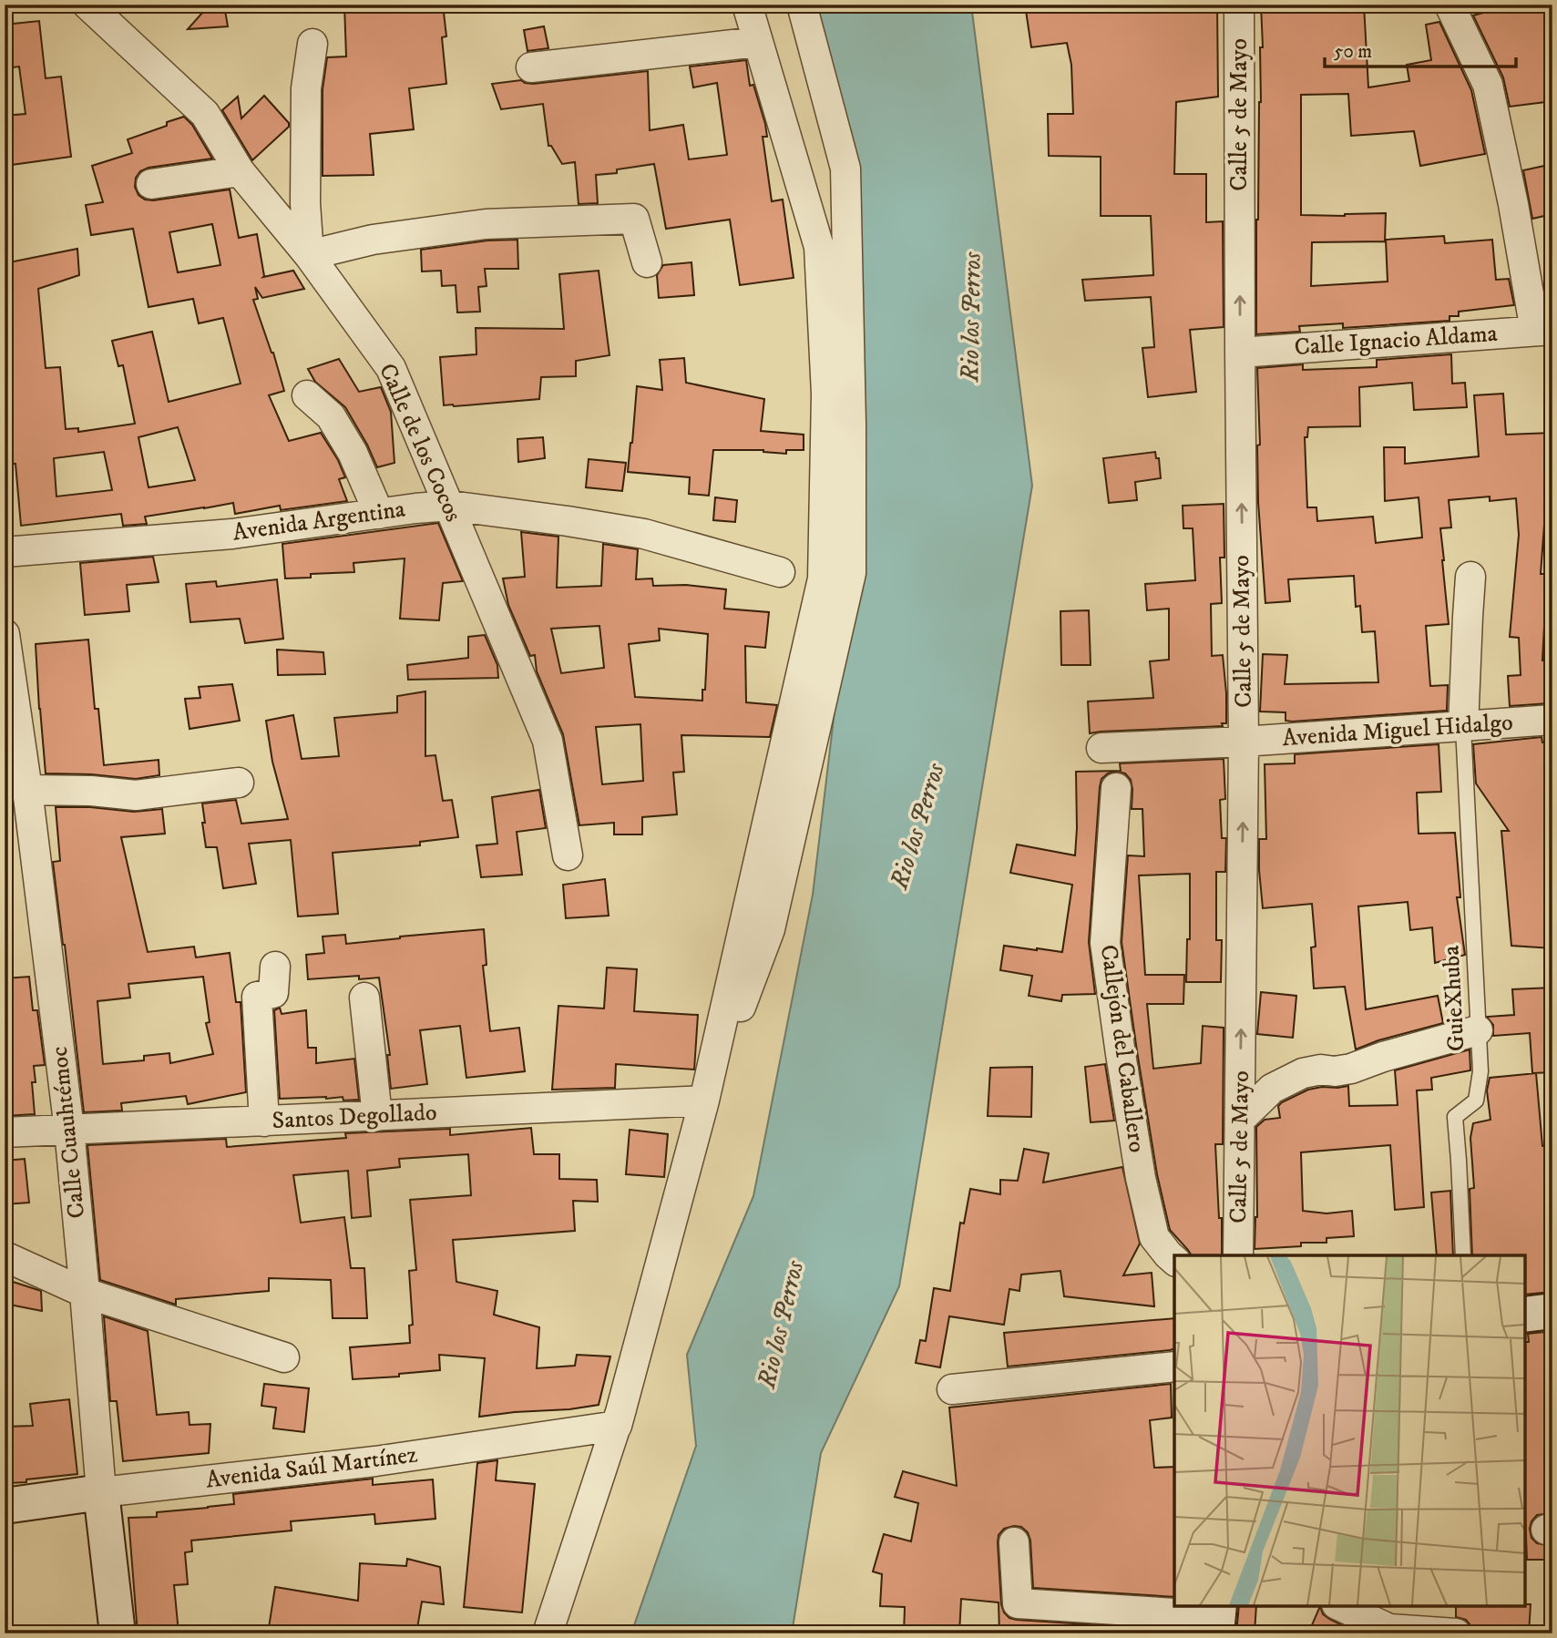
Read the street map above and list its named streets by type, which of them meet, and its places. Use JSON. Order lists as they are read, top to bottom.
{
  "streets": {
    "street": [
      "Calle 5 de Mayo",
      "Calle Ignacio Aldama",
      "Calle de los Cocos",
      "Avenida Argentina",
      "Avenida Miguel Hidalgo",
      "Callejón del Caballero",
      "Santos Degollado",
      "Calle Cuauhtémoc",
      "Avenida Saúl Martínez"
    ],
    "lane": ["GuieXhuba"]
  },
  "crossings": [
    ["Calle 5 de Mayo", "Calle Ignacio Aldama"],
    ["Calle 5 de Mayo", "Avenida Miguel Hidalgo"],
    ["Calle de los Cocos", "Avenida Argentina"],
    ["Avenida Miguel Hidalgo", "GuieXhuba"],
    ["Santos Degollado", "Calle Cuauhtémoc"],
    ["Calle Cuauhtémoc", "Avenida Saúl Martínez"]
  ],
  "one_way": ["Calle 5 de Mayo"],
  "water": ["Rio los Perros"],
  "scale_bar": "50 m"
}
